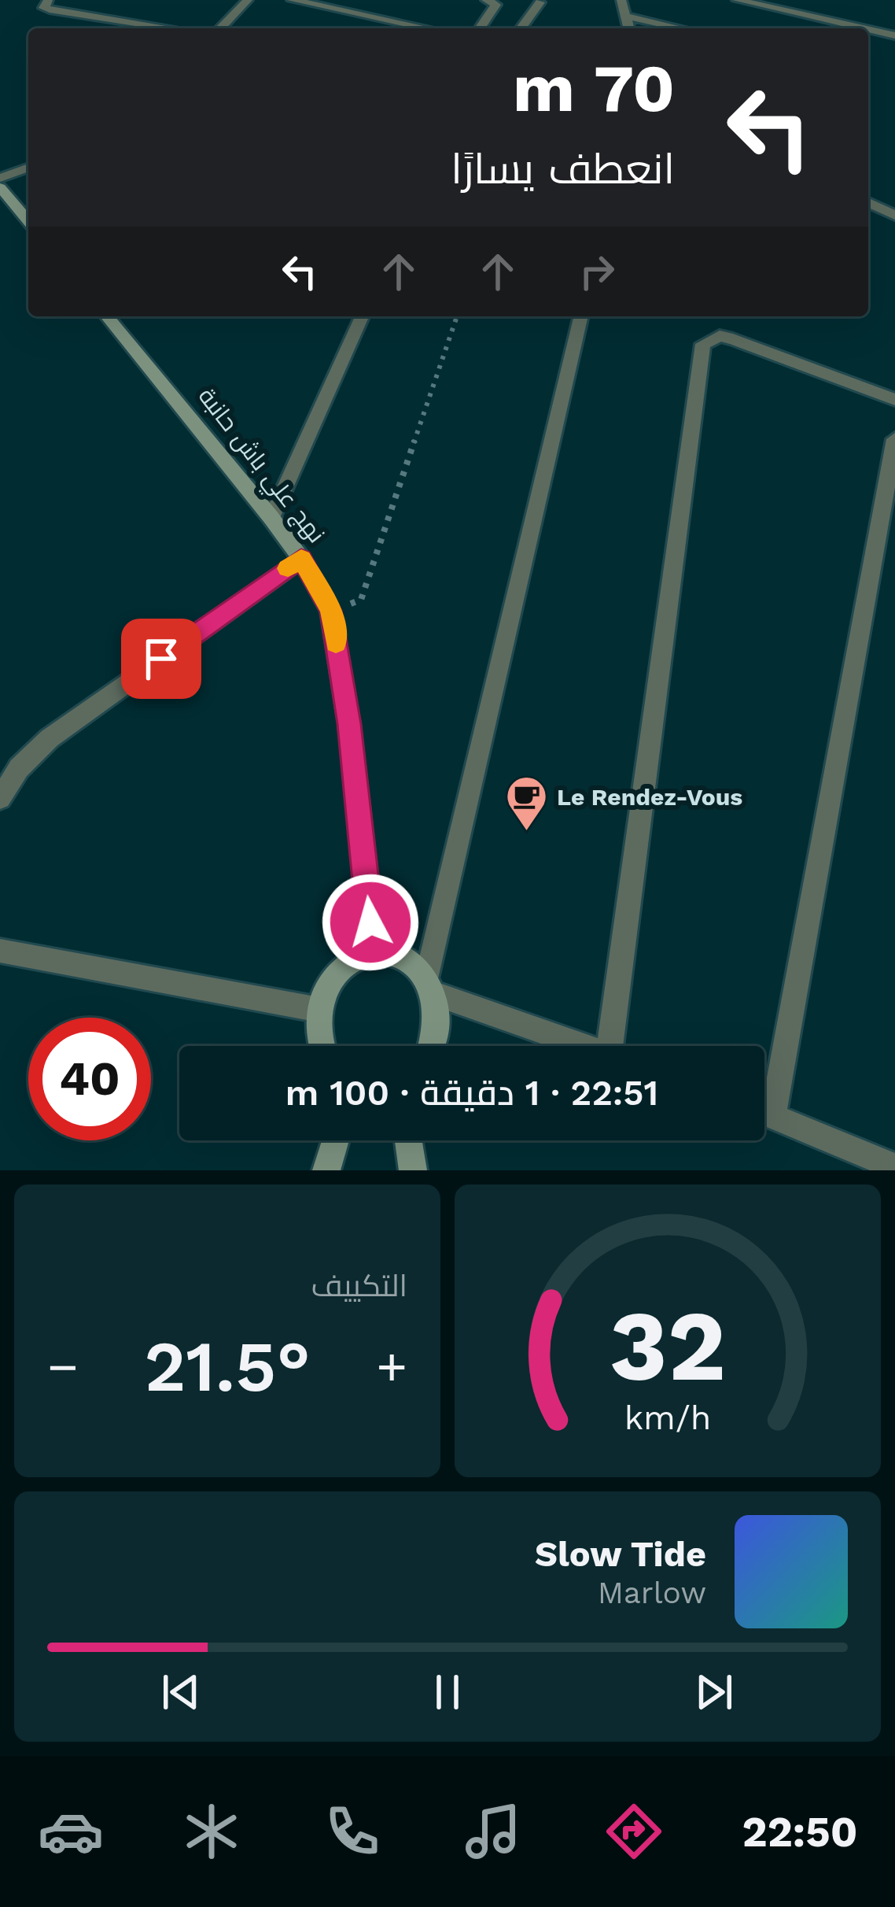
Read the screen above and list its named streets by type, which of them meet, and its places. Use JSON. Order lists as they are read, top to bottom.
{
  "streets": {
    "street": ["نهج علي باش حانبة"]
  },
  "places": {
    "cafe": ["Le Rendez-Vous"]
  },
  "page": {
    "turn": ["70 m", "انعطف يسارًا"],
    "limit": "40",
    "trip": "22:51 · 1 دقيقة · 100 m",
    "tile": "التكييف",
    "heat": ["−", "21.5°", "+"],
    "song": ["Slow Tide", "Marlow"],
    "tabs": "22:50",
    "gauge": ["32", "km/h"]
  }
}
